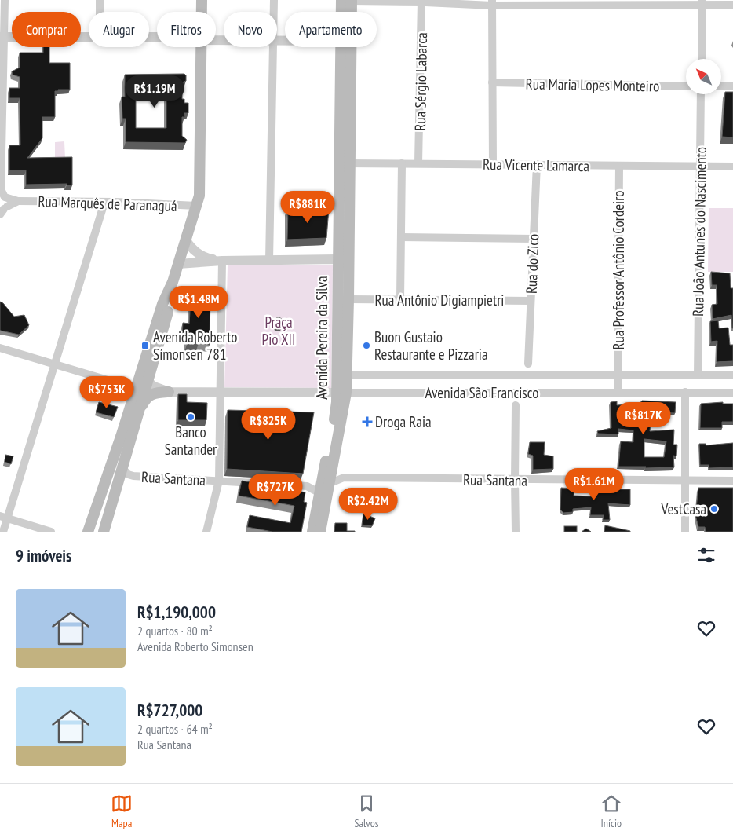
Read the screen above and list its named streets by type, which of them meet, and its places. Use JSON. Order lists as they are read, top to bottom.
{
  "streets": {
    "main road": ["Avenida Pereira da Silva"],
    "street": [
      "Rua Sérgio Labarca",
      "Rua Maria Lopes Monteiro",
      "Rua Vicente Lamarca",
      "Rua Marquês de Paranaguá",
      "Rua João Antunes do Nascimento",
      "Rua do Zico",
      "Rua Professor Antônio Cordeiro",
      "Rua Antônio Digiampietri",
      "Avenida São Francisco",
      "Rua Santana"
    ]
  },
  "crossings": [
    ["Rua Sérgio Labarca", "Rua Vicente Lamarca"],
    ["Rua Vicente Lamarca", "Rua João Antunes do Nascimento"],
    ["Rua Vicente Lamarca", "Rua do Zico"],
    ["Rua Vicente Lamarca", "Rua Professor Antônio Cordeiro"],
    ["Rua Vicente Lamarca", "Avenida Pereira da Silva"],
    ["Rua João Antunes do Nascimento", "Avenida São Francisco"],
    ["Rua do Zico", "Rua Antônio Digiampietri"],
    ["Rua do Zico", "Avenida São Francisco"],
    ["Rua Professor Antônio Cordeiro", "Avenida São Francisco"],
    ["Rua Antônio Digiampietri", "Avenida Pereira da Silva"],
    ["Avenida Pereira da Silva", "Avenida São Francisco"],
    ["Avenida Pereira da Silva", "Rua Santana"]
  ],
  "parks": ["Praça Pio XII"],
  "places": {
    "transit": ["Avenida Roberto Símonsen 781"],
    "other": ["Buon Gustaio Restaurante e Pizzaria", "Banco Santander", "VestCasa"],
    "health": ["Droga Raia"]
  },
  "north": "top left",
  "page": {
    "chip": [
      "Comprar",
      "Alugar",
      "Filtros",
      "Novo",
      "Apartamento"
    ],
    "price": [
      "R$1.19M",
      "R$881K",
      "R$1.48M",
      "R$753K",
      "R$817K",
      "R$825K",
      "R$1.61M",
      "R$727K",
      "R$2.42M"
    ],
    "heading": "9 imóveis",
    "list": [
      {
        "name": "R$1,190,000",
        "note": "2 quartos · 80 m² · Avenida Roberto Simonsen"
      },
      {
        "name": "R$727,000",
        "note": "2 quartos · 64 m² · Rua Santana"
      }
    ],
    "tabs": ["Mapa", "Salvos", "Início"]
  }
}
